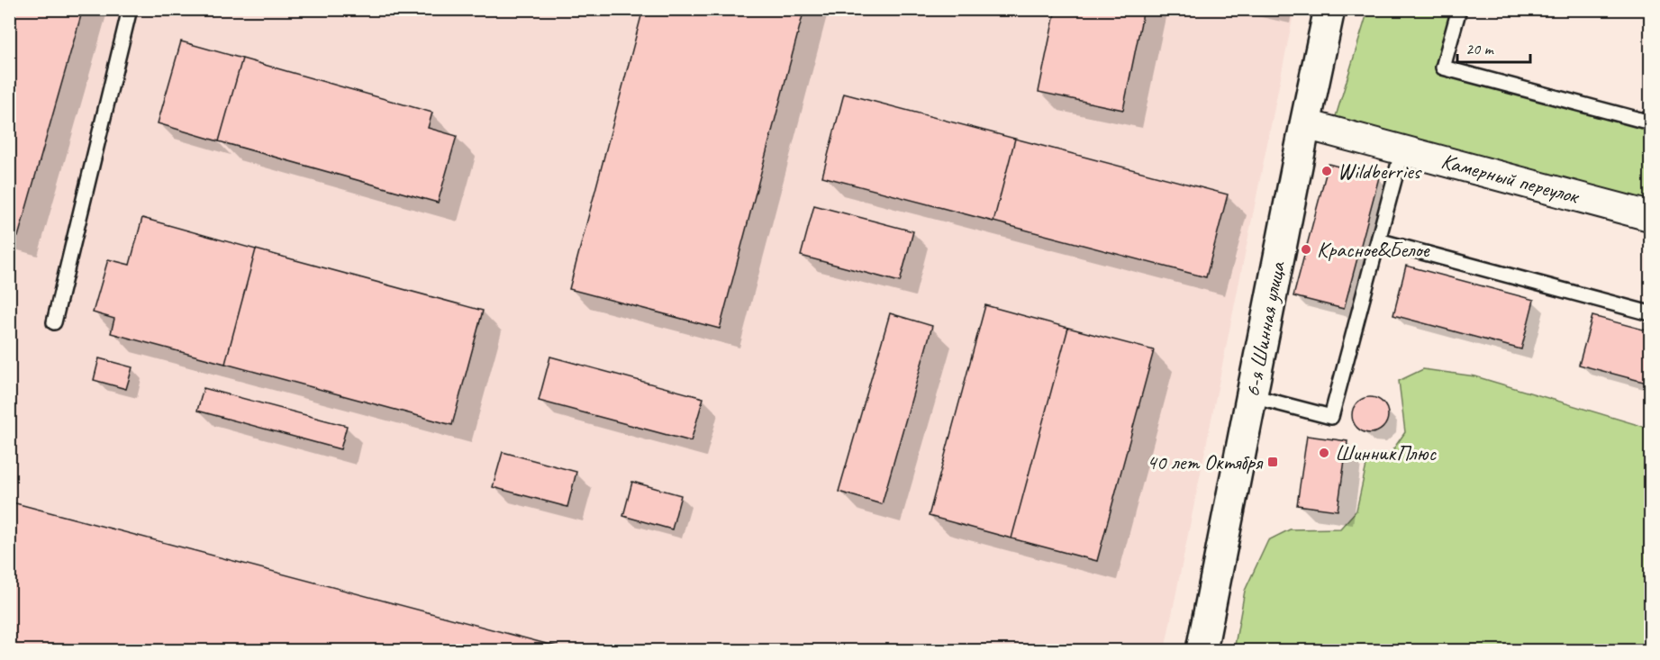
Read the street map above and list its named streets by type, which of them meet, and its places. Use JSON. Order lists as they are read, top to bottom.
{
  "streets": {
    "main road": ["6-я Шинная улица"],
    "street": ["Камерный переулок"]
  },
  "crossings": [
    ["Камерный переулок", "6-я Шинная улица"]
  ],
  "places": {
    "other": ["Wildberries", "Красное&Белое", "ШинникПлюс"],
    "transit": ["40 лет Октября"]
  },
  "scale_bar": "20 m"
}
